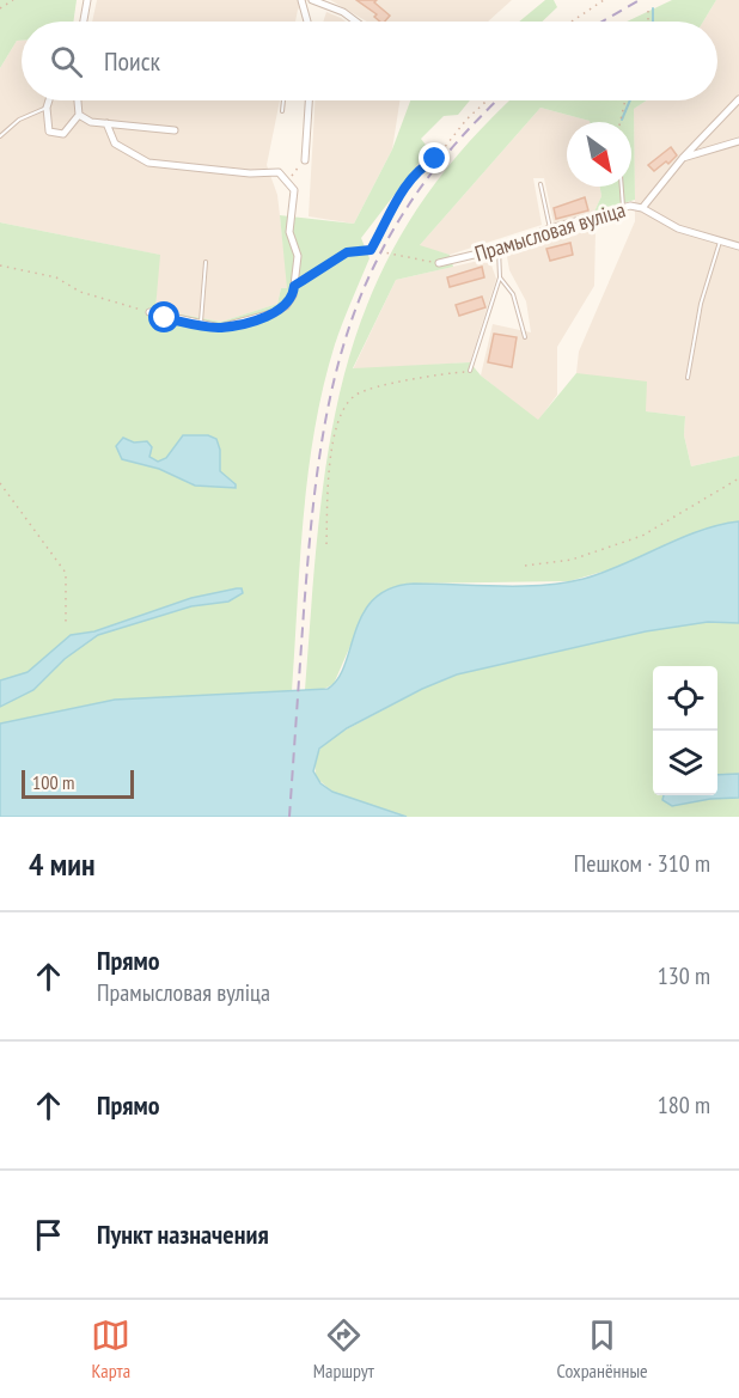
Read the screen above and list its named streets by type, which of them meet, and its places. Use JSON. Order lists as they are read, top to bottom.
{
  "streets": {
    "street": ["Прамысловая вуліца"]
  },
  "scale_bar": "100 m",
  "north": "bottom right",
  "page": {
    "search": "Поиск",
    "scale": "100 m",
    "heading": ["4 мин", "Пешком · 310 m"],
    "list": [
      ["Прямо", "Прамысловая вуліца", "130 m"],
      ["Прямо", "180 m"],
      "Пункт назначения"
    ],
    "nav": ["Карта", "Маршрут", "Сохранённые"]
  }
}
